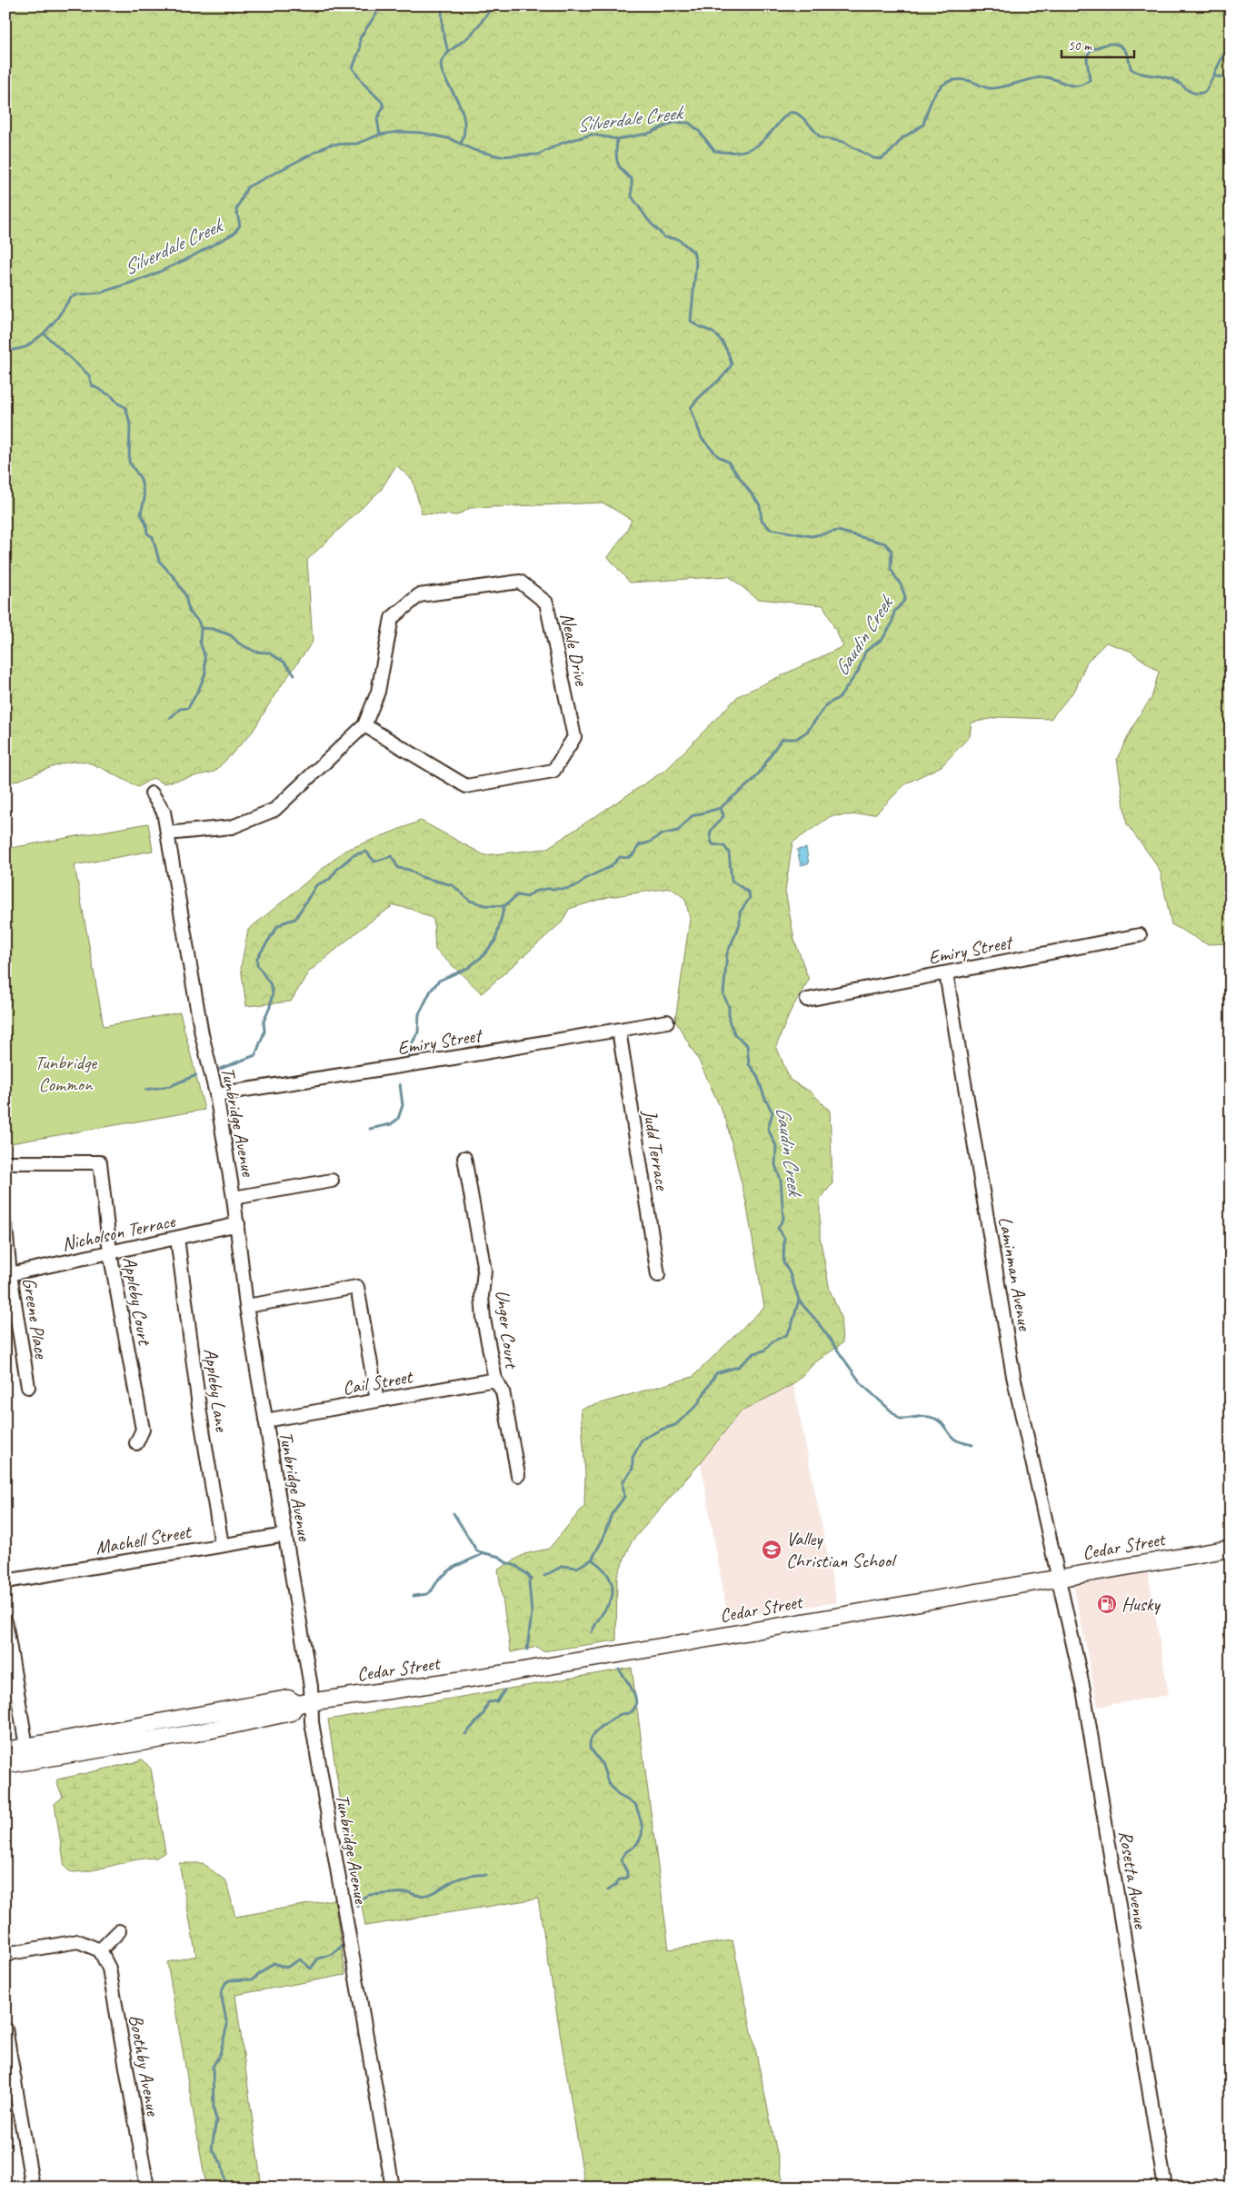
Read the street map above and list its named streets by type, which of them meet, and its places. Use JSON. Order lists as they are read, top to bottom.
{
  "streets": {
    "main road": ["Cedar Street"],
    "street": [
      "Neale Drive",
      "Emiry Street",
      "Tunbridge Avenue",
      "Judd Terrace",
      "Nicholson Terrace",
      "Laminman Avenue",
      "Appleby Court",
      "Greene Place",
      "Unger Court",
      "Cail Street",
      "Appleby Lane",
      "Machell Street",
      "Rosetta Avenue",
      "Boothby Avenue"
    ]
  },
  "crossings": [
    ["Neale Drive", "Tunbridge Avenue"],
    ["Emiry Street", "Tunbridge Avenue"],
    ["Emiry Street", "Judd Terrace"],
    ["Emiry Street", "Laminman Avenue"],
    ["Tunbridge Avenue", "Nicholson Terrace"],
    ["Tunbridge Avenue", "Cail Street"],
    ["Tunbridge Avenue", "Machell Street"],
    ["Tunbridge Avenue", "Cedar Street"],
    ["Nicholson Terrace", "Appleby Court"],
    ["Nicholson Terrace", "Greene Place"],
    ["Nicholson Terrace", "Appleby Lane"],
    ["Laminman Avenue", "Cedar Street"],
    ["Laminman Avenue", "Rosetta Avenue"],
    ["Unger Court", "Cail Street"],
    ["Appleby Lane", "Machell Street"],
    ["Cedar Street", "Rosetta Avenue"]
  ],
  "water": ["Silverdale Creek", "Gaudin Creek"],
  "parks": ["Tunbridge Common"],
  "places": {
    "school or university": ["Valley Christian School"],
    "fuel station": ["Husky"]
  },
  "scale_bar": "50 m"
}
